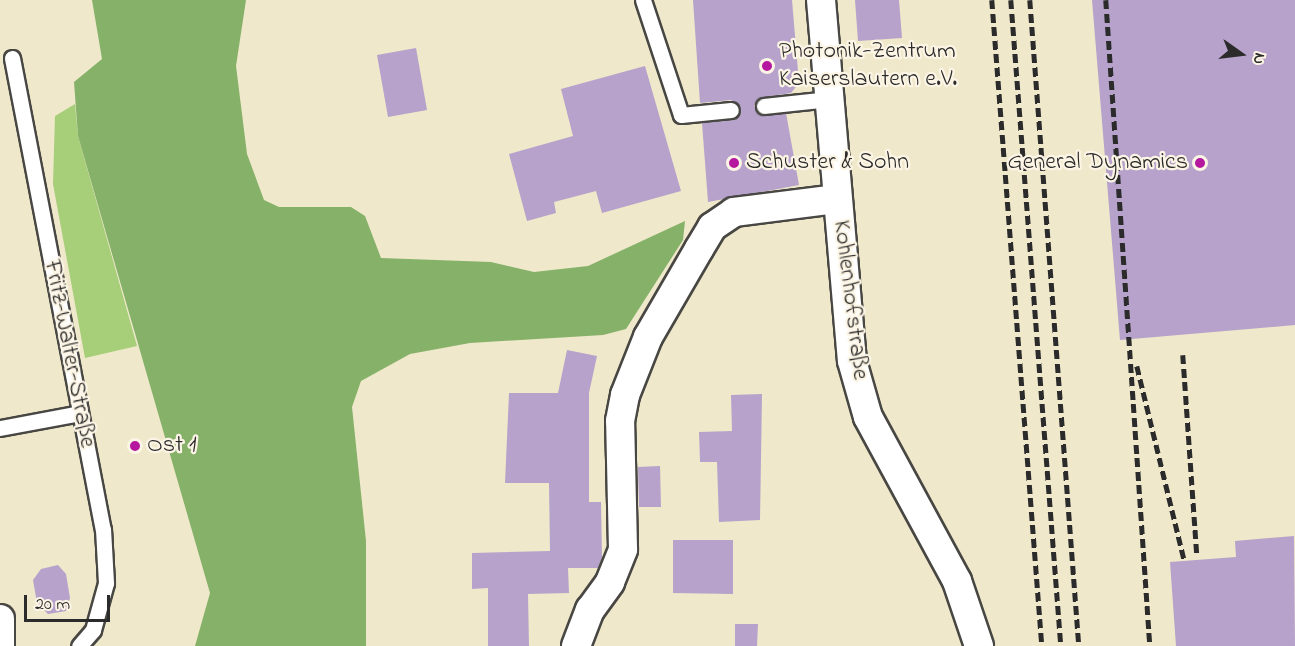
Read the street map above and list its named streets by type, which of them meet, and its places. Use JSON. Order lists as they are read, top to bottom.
{
  "streets": {
    "street": ["Kohlenhofstraße"],
    "lane": ["Fritz-Walter-Straße"]
  },
  "places": [
    "Photonik-Zentrum Kaiserslautern e.V.",
    "Schuster & Sohn",
    "General Dynamics",
    "Ost 1"
  ],
  "scale_bar": "20 m",
  "north": "right"
}
